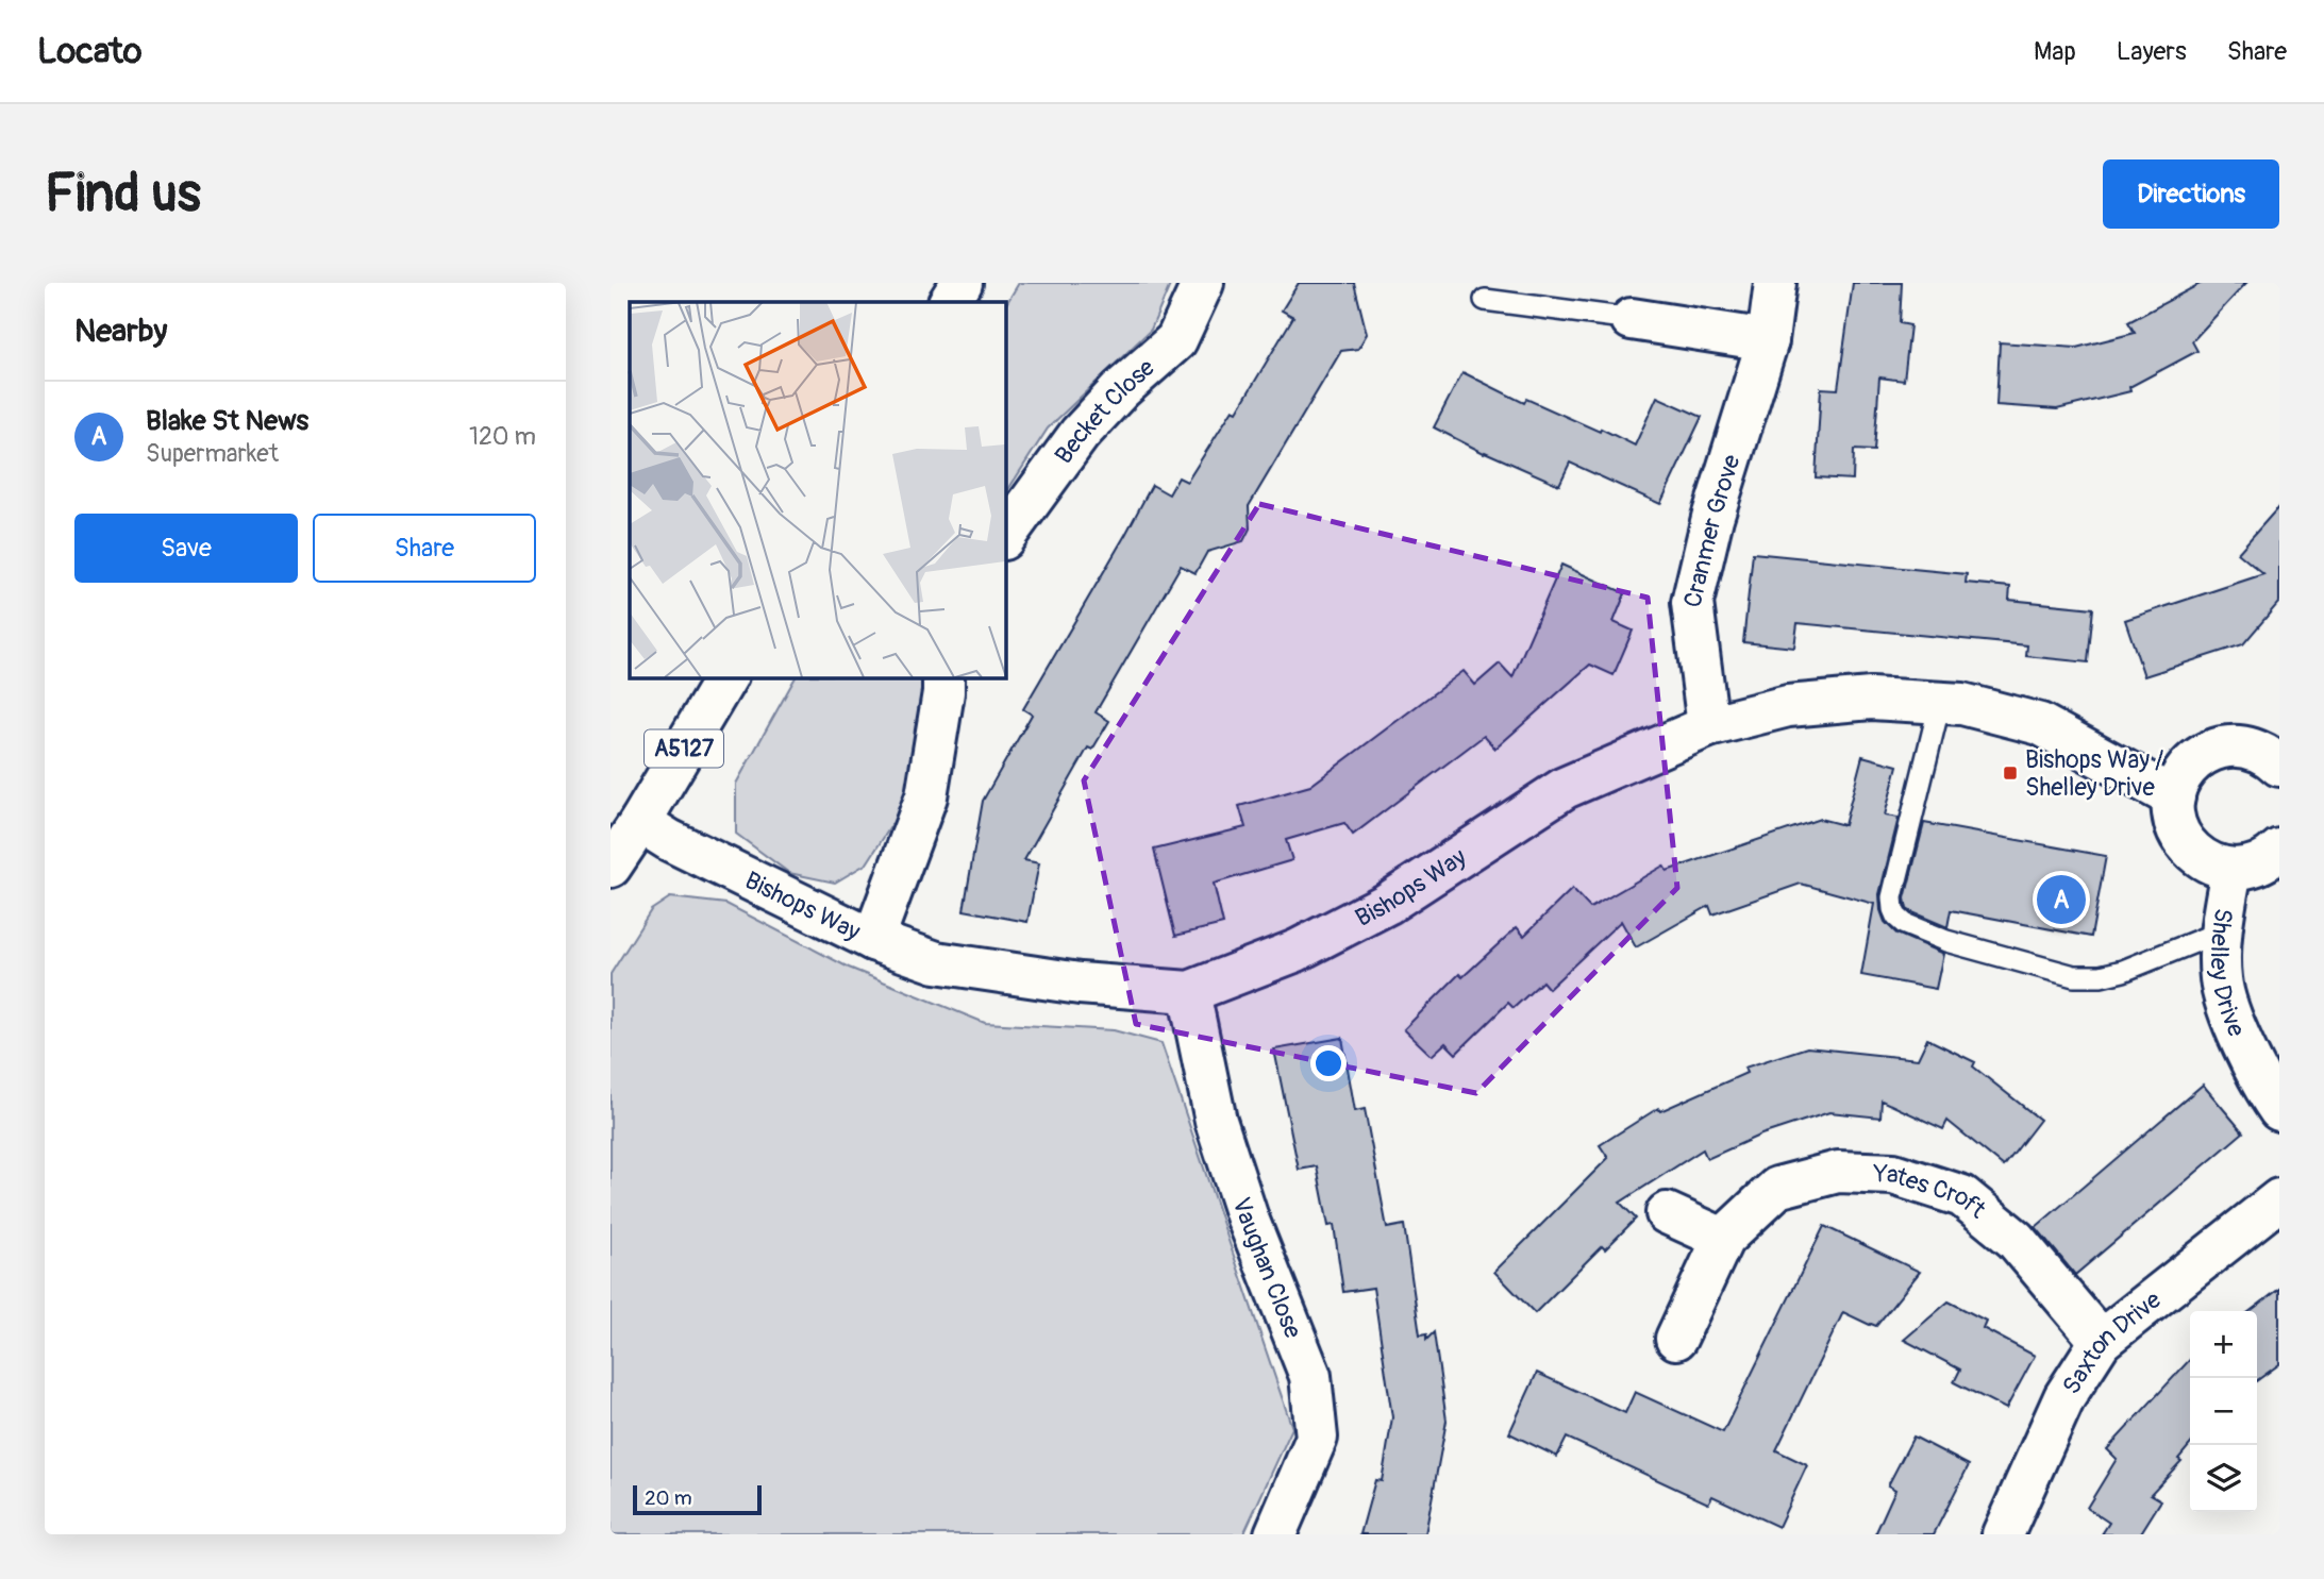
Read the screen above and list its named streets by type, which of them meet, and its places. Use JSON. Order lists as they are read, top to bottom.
{
  "streets": {
    "street": [
      "Becket Close",
      "Cranmer Grove",
      "A5127",
      "Bishops Way",
      "Shelley Drive",
      "Yates Croft",
      "Vaughan Close",
      "Saxton Drive"
    ]
  },
  "crossings": [
    ["Cranmer Grove", "Bishops Way"],
    ["A5127", "Bishops Way"],
    ["Bishops Way", "Vaughan Close"],
    ["Yates Croft", "Saxton Drive"]
  ],
  "places": {
    "transit": ["Bishops Way / Shelley Drive"]
  },
  "scale_bar": "20 m",
  "page": {
    "header": "Locato",
    "nav": ["Map", "Layers", "Share"],
    "buttons": [
      "Directions",
      ["Save", "Share"]
    ],
    "title": "Find us",
    "heading": "Nearby",
    "list": [
      {
        "mark": "A",
        "name": "Blake St News",
        "note": "Supermarket",
        "value": "120 m"
      }
    ],
    "pins": "A",
    "map_buttons": ["+", "−"],
    "scale": "20 m"
  }
}
